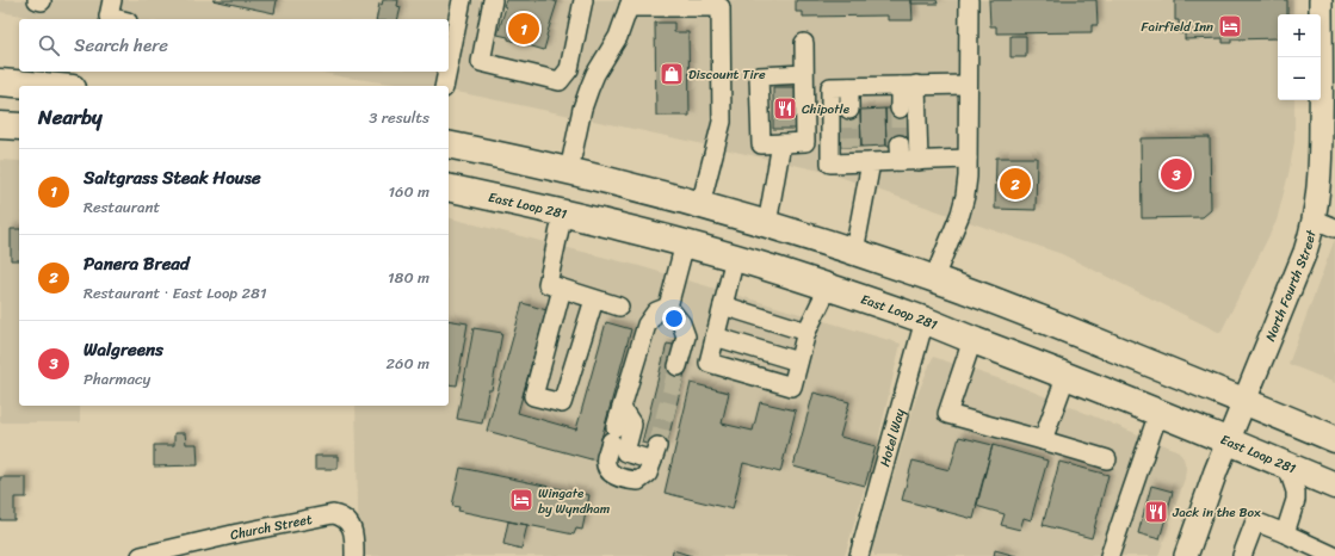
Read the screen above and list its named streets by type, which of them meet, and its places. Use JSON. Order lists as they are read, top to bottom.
{
  "streets": {
    "highway": ["East Loop 281"],
    "main road": ["North Fourth Street"],
    "street": ["Hotel Way", "Church Street"]
  },
  "crossings": [
    ["East Loop 281", "North Fourth Street"],
    ["East Loop 281", "Hotel Way"]
  ],
  "places": {
    "hotel": ["Fairfield Inn", "Wingate by Wyndham"],
    "shop": ["Discount Tire"],
    "restaurant": ["Chipotle", "Jack in the Box"]
  },
  "page": {
    "pins": ["1", "3", "2"],
    "map_buttons": ["+", "−"],
    "search": "Search here",
    "heading": ["Nearby", "3 results"],
    "list": [
      {
        "mark": "1",
        "name": "Saltgrass Steak House",
        "note": "Restaurant",
        "value": "160 m"
      },
      {
        "mark": "2",
        "name": "Panera Bread",
        "note": "Restaurant · East Loop 281",
        "value": "180 m"
      },
      {
        "mark": "3",
        "name": "Walgreens",
        "note": "Pharmacy",
        "value": "260 m"
      }
    ]
  }
}
